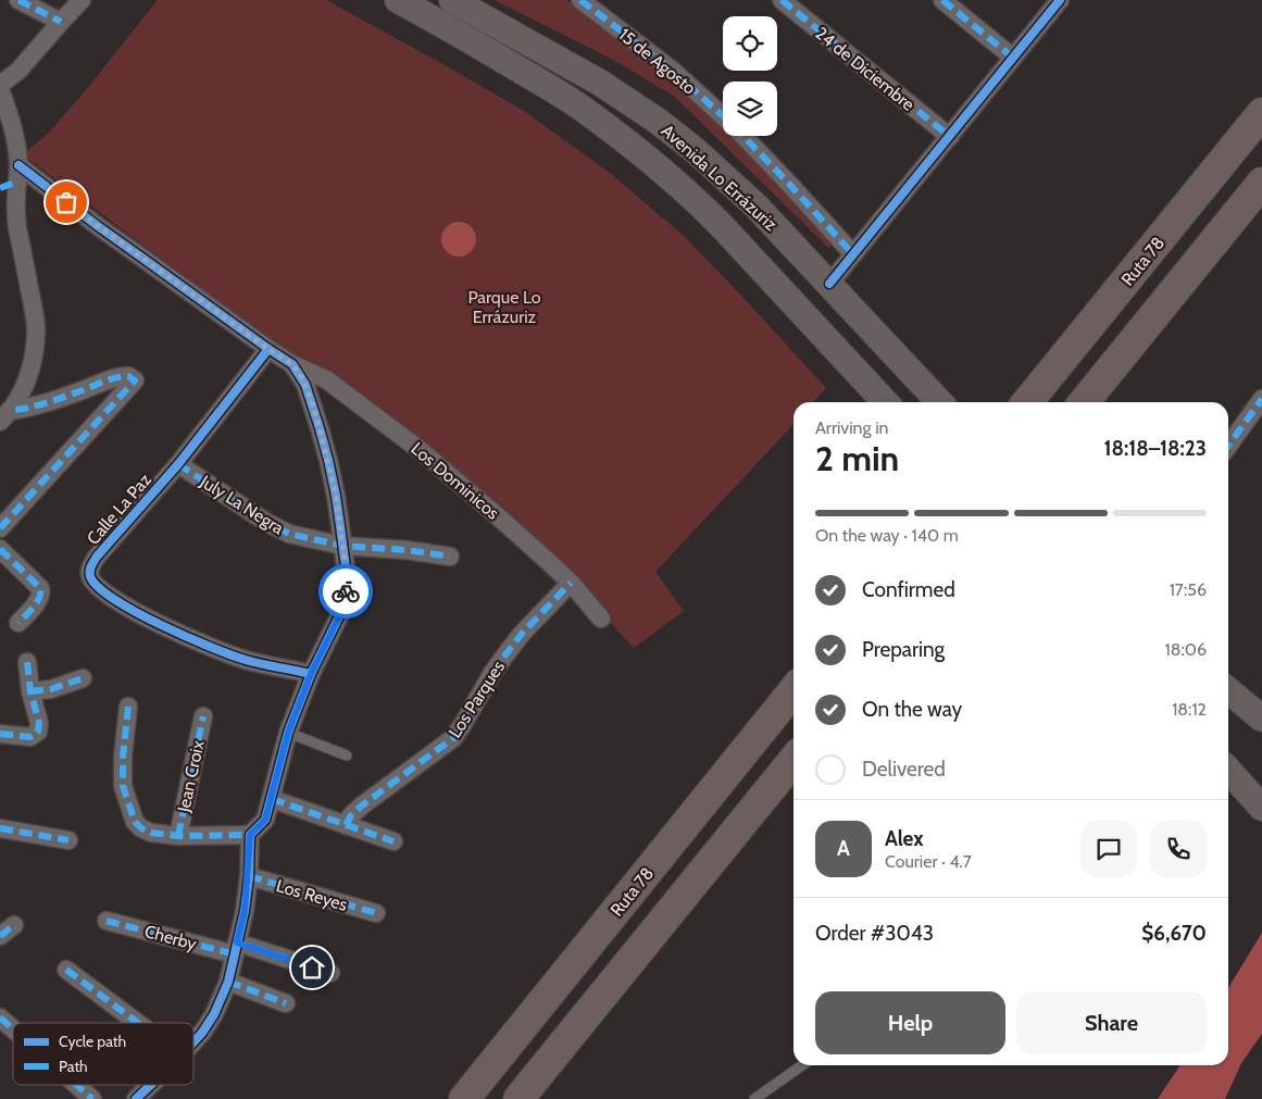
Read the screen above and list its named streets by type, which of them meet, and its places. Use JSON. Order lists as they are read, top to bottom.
{
  "streets": {
    "highway": ["Ruta 78"],
    "main road": ["Avenida Lo Errázuriz"],
    "street": [
      "15 de Agosto",
      "24 de Diciembre",
      "Los Dominicos",
      "July La Negra",
      "Calle La Paz",
      "Los Parques",
      "Jean Croix",
      "Los Reyes",
      "Cherby"
    ]
  },
  "crossings": [
    ["Los Dominicos", "July La Negra"],
    ["Los Dominicos", "Calle La Paz"],
    ["Los Dominicos", "Los Parques"],
    ["July La Negra", "Calle La Paz"]
  ],
  "parks": ["Parque Lo Errázuriz"],
  "legend": ["Cycle path", "Path"],
  "page": {
    "heading": ["2 min", "Arriving in", "18:18–18:23"],
    "panel": [
      "Alex",
      "Courier · 4.7",
      "Order #3043",
      "$6,670"
    ],
    "bar": "On the way · 140 m",
    "list": [
      ["Confirmed", "17:56"],
      ["Preparing", "18:06"],
      ["On the way", "18:12"],
      "Delivered"
    ],
    "round": "A",
    "buttons": ["Help", "Share"]
  }
}
